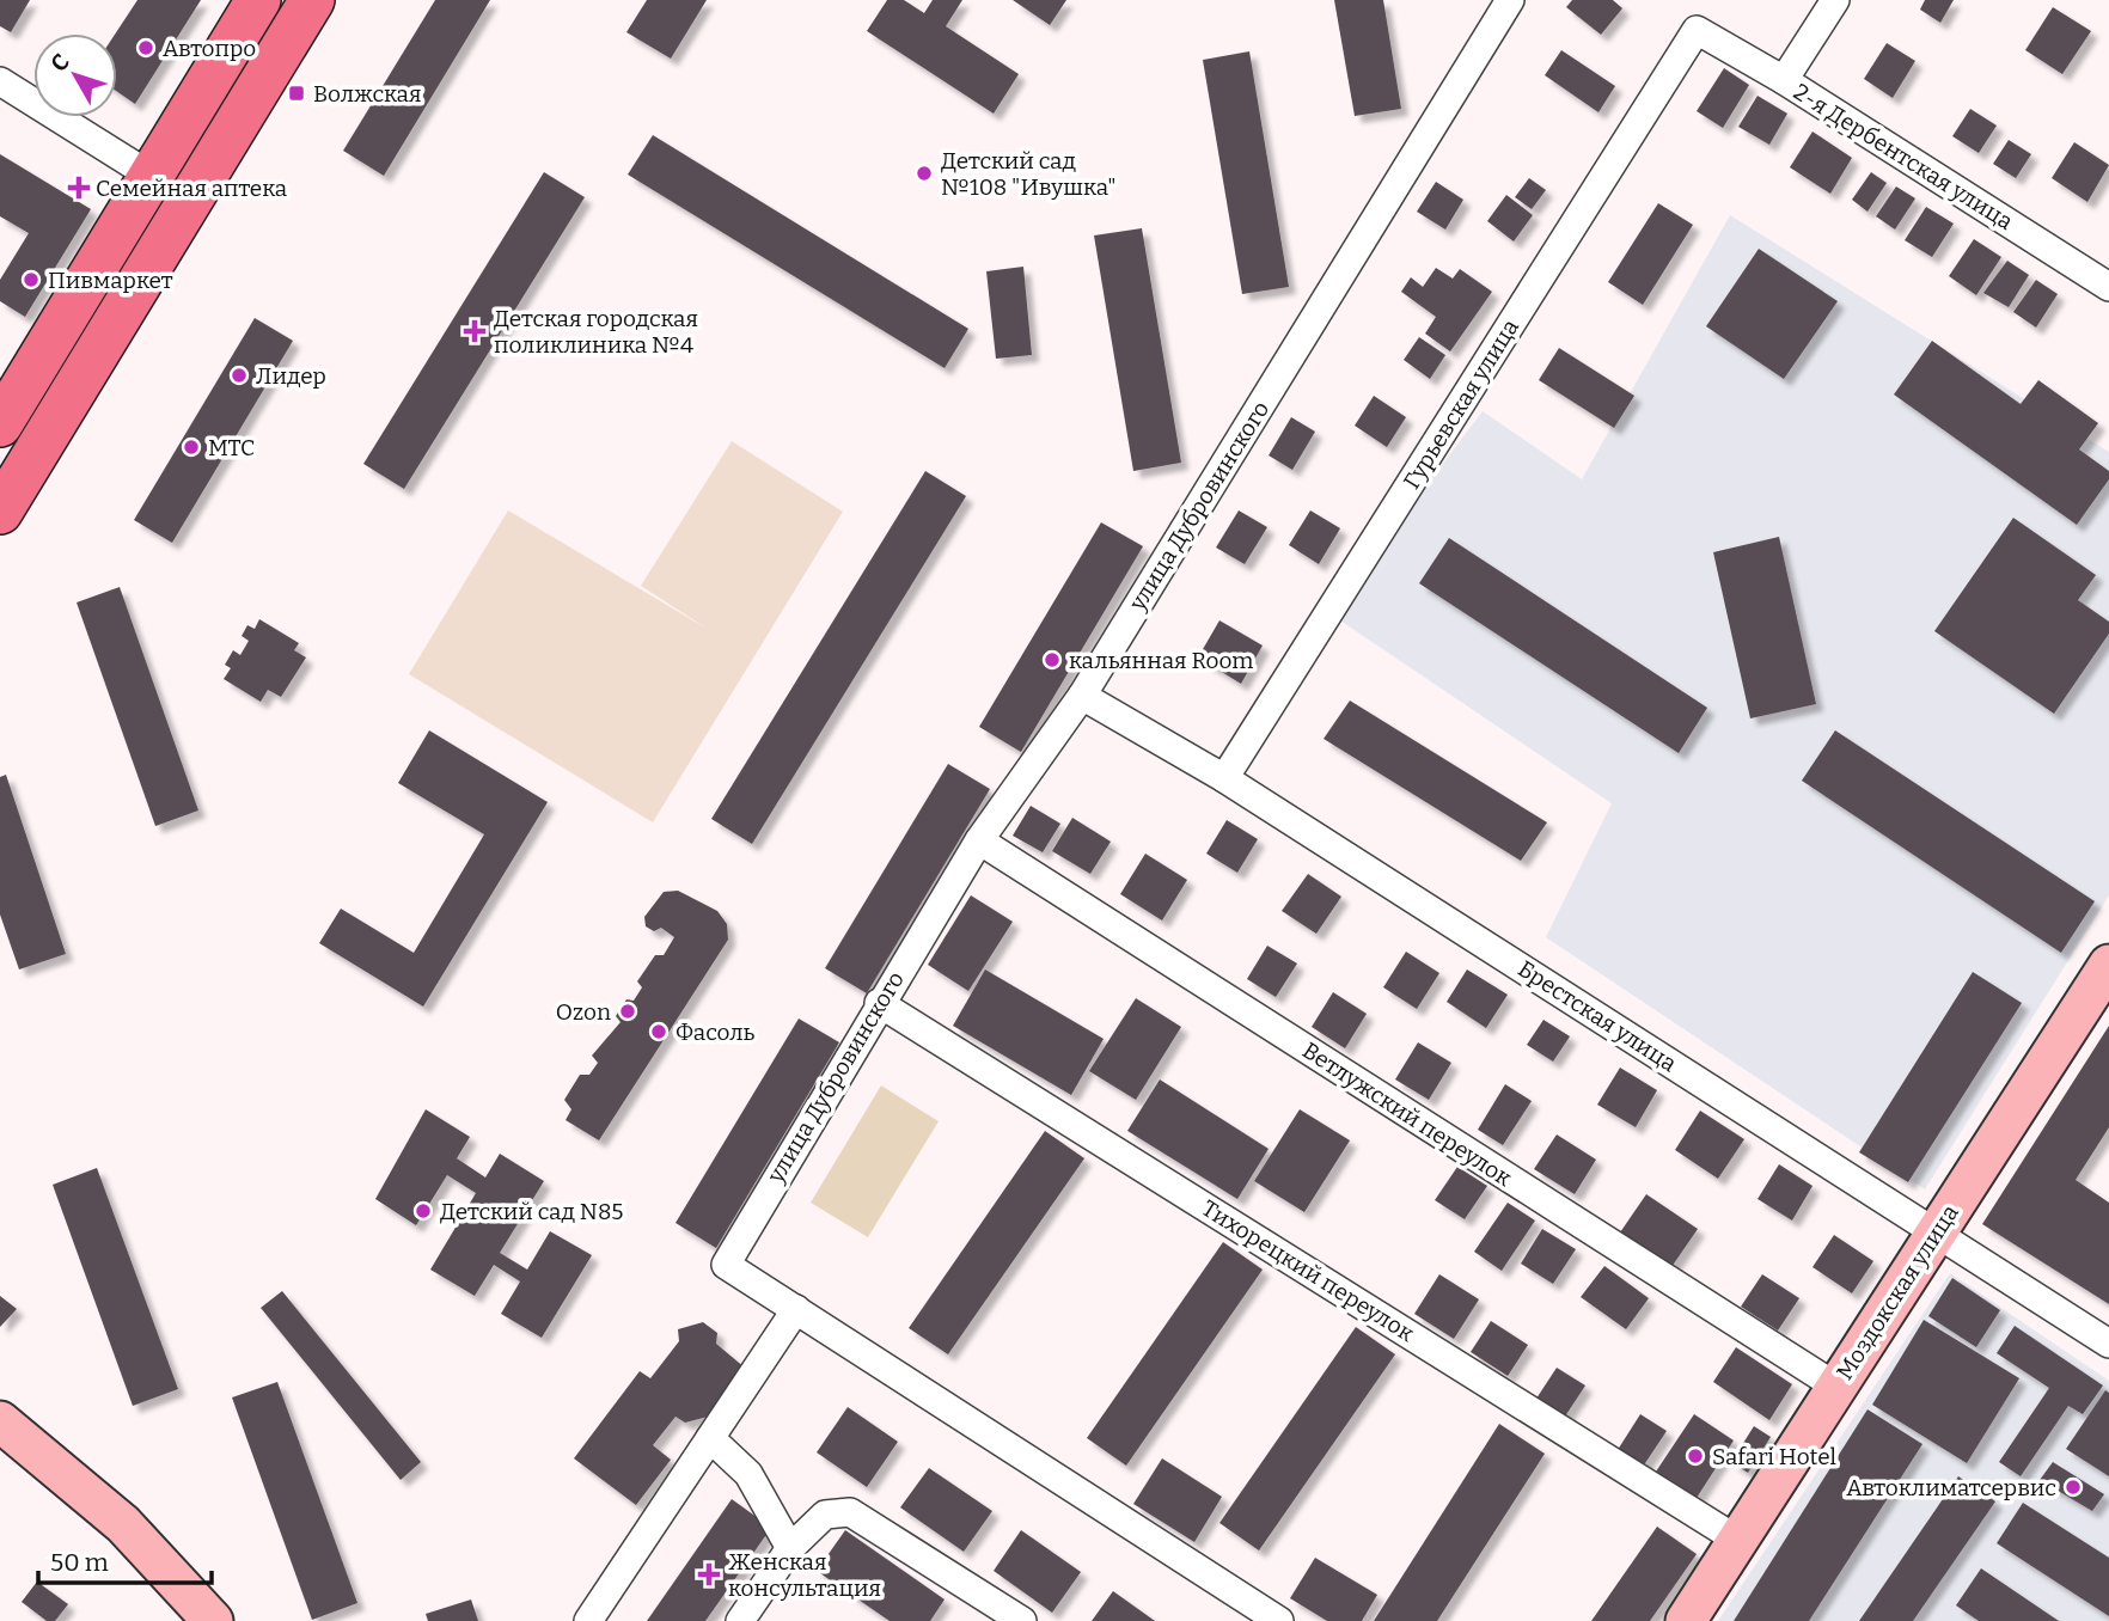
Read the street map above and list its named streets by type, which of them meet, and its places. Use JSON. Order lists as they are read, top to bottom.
{
  "streets": {
    "main road": ["Моздокская улица"],
    "street": [
      "2-я Дербентская улица",
      "Гурьевская улица",
      "улица Дубровинского",
      "Брестская улица",
      "Ветлужский переулок",
      "Тихорецкий переулок"
    ]
  },
  "crossings": [
    ["2-я Дербентская улица", "Гурьевская улица"],
    ["Гурьевская улица", "Брестская улица"],
    ["улица Дубровинского", "Брестская улица"],
    ["улица Дубровинского", "Ветлужский переулок"],
    ["улица Дубровинского", "Тихорецкий переулок"],
    ["Брестская улица", "Моздокская улица"],
    ["Ветлужский переулок", "Моздокская улица"],
    ["Тихорецкий переулок", "Моздокская улица"]
  ],
  "places": {
    "other": [
      "Автопро",
      "Детский сад №108 \"Ивушка\"",
      "Пивмаркет",
      "Лидер",
      "МТС",
      "кальянная Room",
      "Ozon",
      "Фасоль",
      "Детский сад N85",
      "Safari Hotel",
      "Автоклиматсервис"
    ],
    "transit": ["Волжская"],
    "health": ["Семейная аптека", "Детская городская поликлиника №4", "Женская консультация"]
  },
  "scale_bar": "50 m",
  "north": "top left"
}
